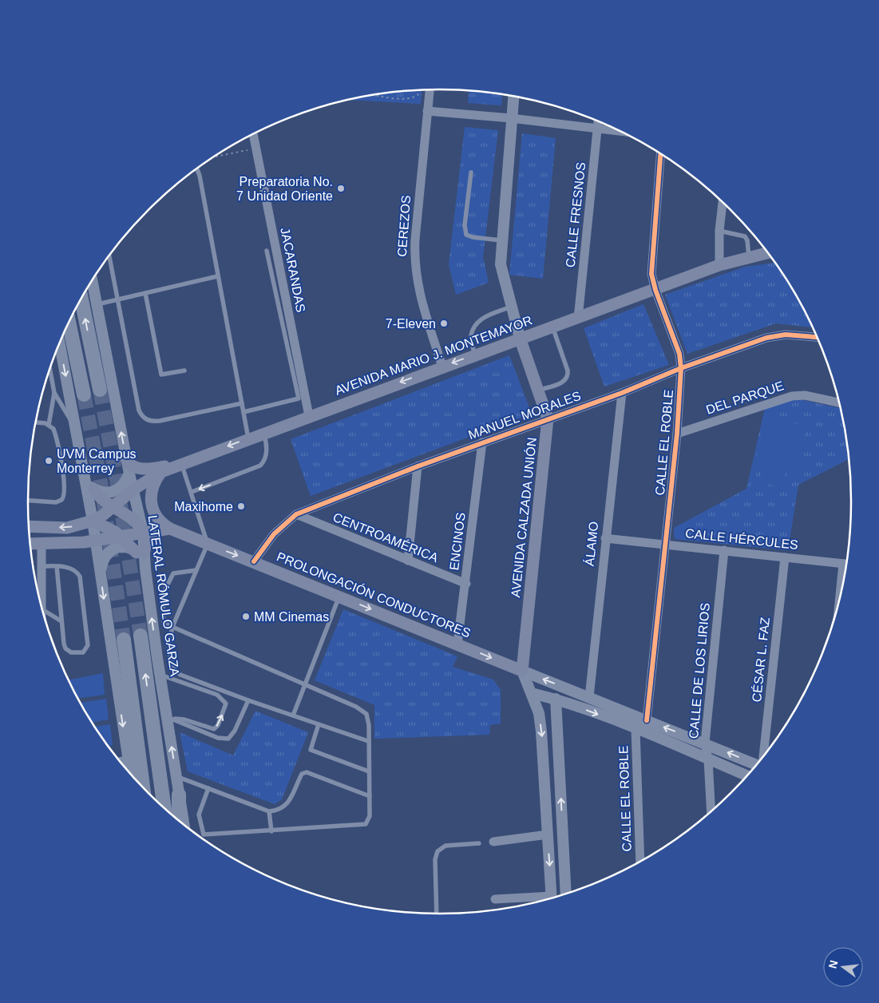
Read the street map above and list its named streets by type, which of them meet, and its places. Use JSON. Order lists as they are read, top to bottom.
{
  "streets": {
    "main road": ["AVENIDA MARIO J. MONTEMAYOR", "AVENIDA CALZADA UNIÓN", "PROLONGACIÓN CONDUCTORES"],
    "street": [
      "CALLE FRESNOS",
      "CEREZOS",
      "JACARANDAS",
      "DEL PARQUE",
      "MANUEL MORALES",
      "CALLE EL ROBLE",
      "CENTROAMÉRICA",
      "CALLE HÉRCULES",
      "ENCINOS",
      "ÁLAMO",
      "LATERAL RÓMULO GARZA",
      "CÉSAR L. FAZ",
      "CALLE DE LOS LIRIOS"
    ]
  },
  "crossings": [
    ["CALLE FRESNOS", "AVENIDA MARIO J. MONTEMAYOR"],
    ["CEREZOS", "AVENIDA MARIO J. MONTEMAYOR"],
    ["JACARANDAS", "AVENIDA MARIO J. MONTEMAYOR"],
    ["AVENIDA MARIO J. MONTEMAYOR", "CALLE EL ROBLE"],
    ["AVENIDA MARIO J. MONTEMAYOR", "AVENIDA CALZADA UNIÓN"],
    ["AVENIDA MARIO J. MONTEMAYOR", "LATERAL RÓMULO GARZA"],
    ["DEL PARQUE", "CALLE EL ROBLE"],
    ["MANUEL MORALES", "CALLE EL ROBLE"],
    ["MANUEL MORALES", "AVENIDA CALZADA UNIÓN"],
    ["MANUEL MORALES", "CENTROAMÉRICA"],
    ["MANUEL MORALES", "ENCINOS"],
    ["MANUEL MORALES", "ÁLAMO"],
    ["MANUEL MORALES", "PROLONGACIÓN CONDUCTORES"],
    ["CALLE EL ROBLE", "CALLE HÉRCULES"],
    ["AVENIDA CALZADA UNIÓN", "PROLONGACIÓN CONDUCTORES"],
    ["CENTROAMÉRICA", "ENCINOS"],
    ["CALLE HÉRCULES", "ÁLAMO"],
    ["CALLE HÉRCULES", "CÉSAR L. FAZ"],
    ["CALLE HÉRCULES", "CALLE DE LOS LIRIOS"],
    ["ENCINOS", "PROLONGACIÓN CONDUCTORES"]
  ],
  "one_way": ["PROLONGACIÓN CONDUCTORES"],
  "places": [
    "Preparatoria No. 7 Unidad Oriente",
    "7-Eleven",
    "UVM Campus Monterrey",
    "Maxihome",
    "MM Cinemas"
  ],
  "north": "left"
}
